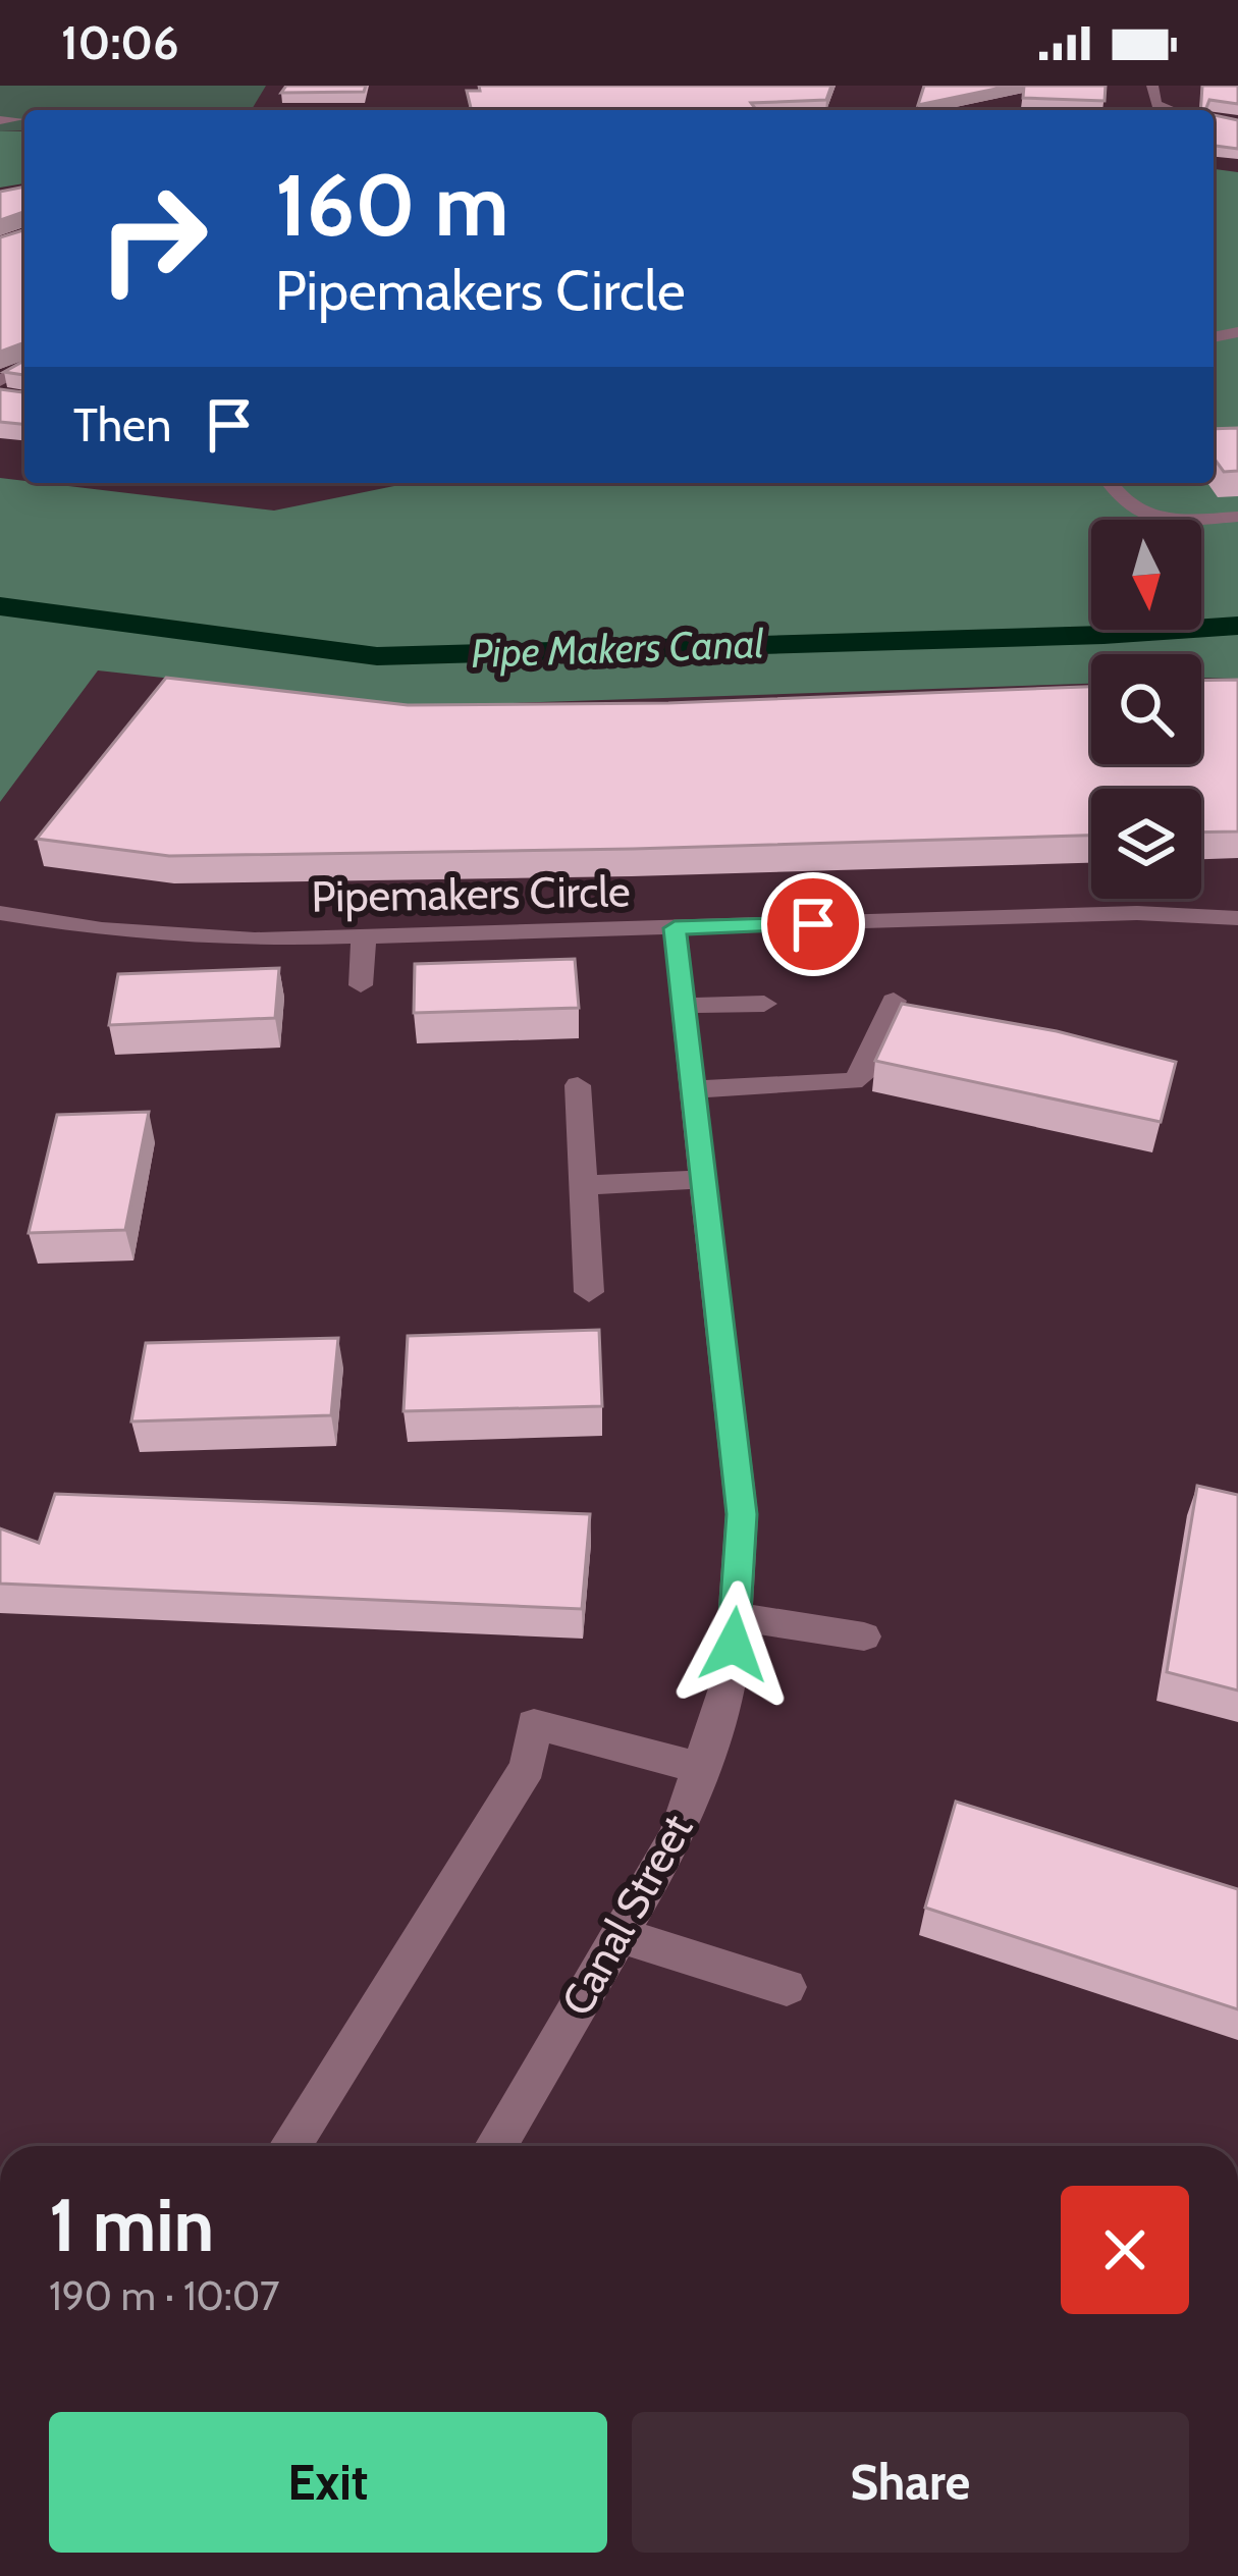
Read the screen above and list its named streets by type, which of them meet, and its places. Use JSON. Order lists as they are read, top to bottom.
{
  "streets": {
    "street": ["Pipemakers Circle", "Canal Street"]
  },
  "crossings": [
    ["Pipemakers Circle", "Canal Street"]
  ],
  "water": ["Pipe Makers Canal"],
  "north": "bottom",
  "page": {
    "status": "10:06",
    "turn": ["160 m", "Pipemakers Circle"],
    "then": "Then",
    "heading": ["1 min", "190 m · 10:07"],
    "buttons": ["Exit", "Share"]
  }
}
